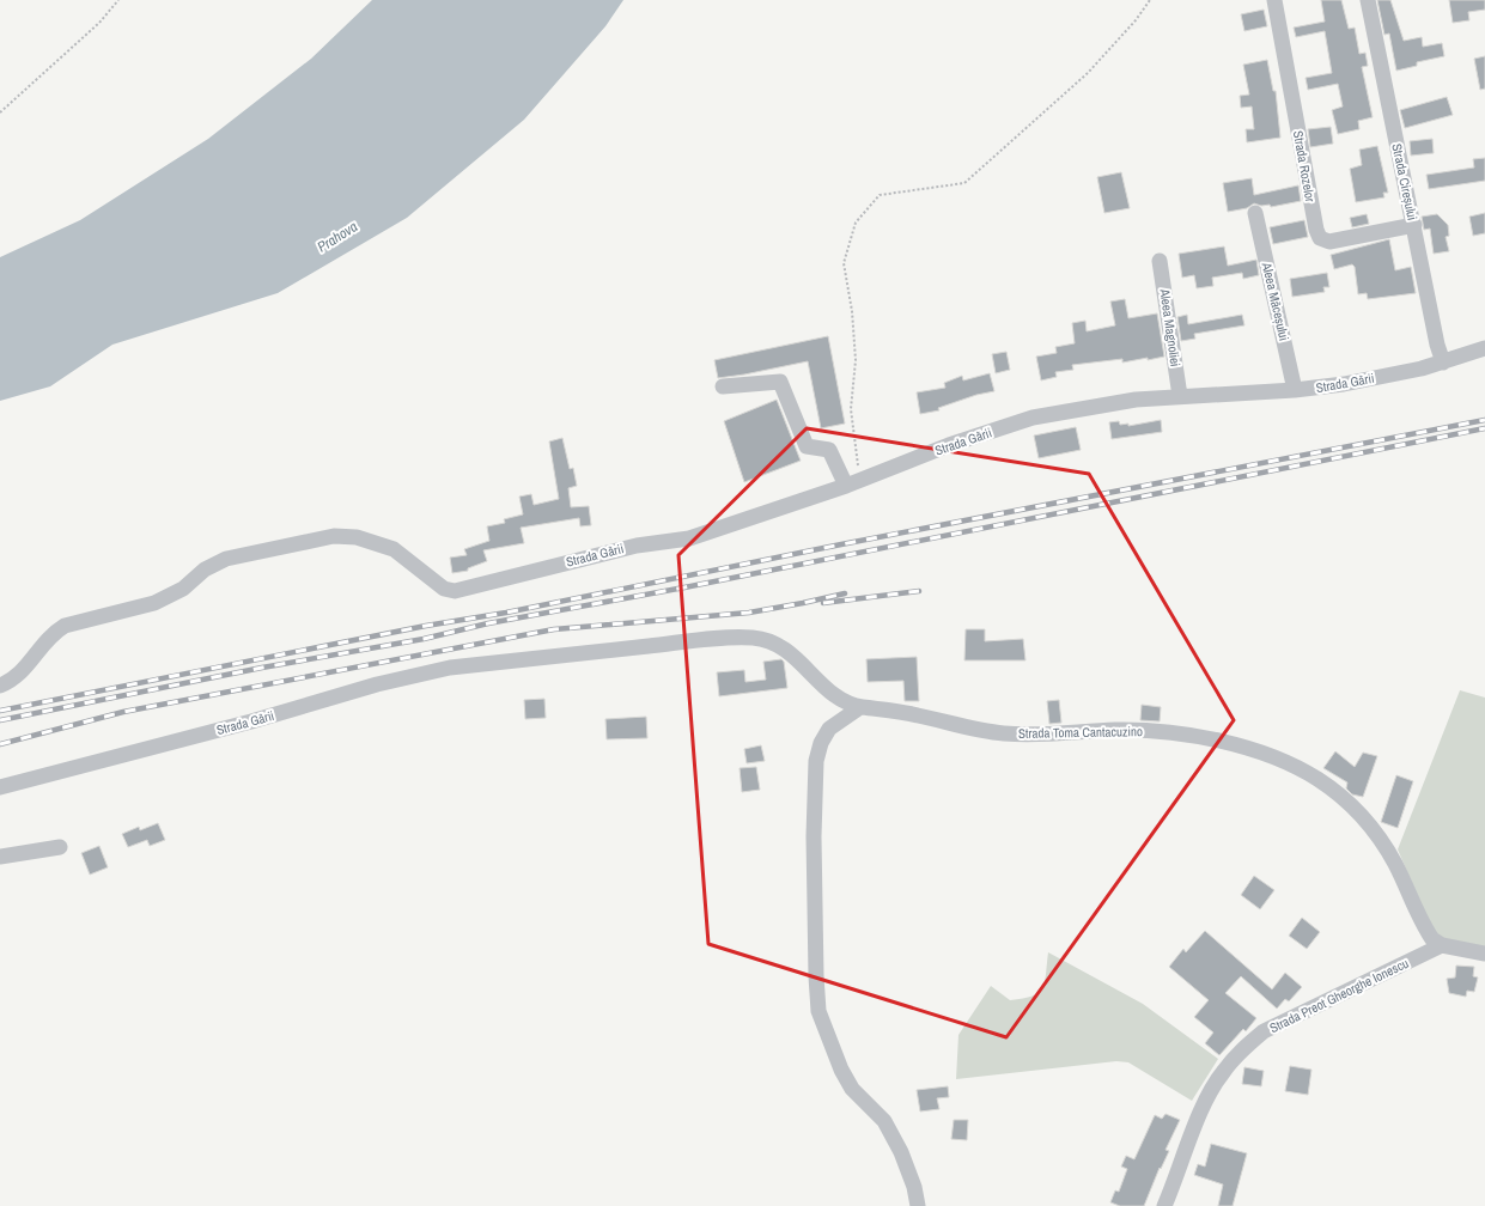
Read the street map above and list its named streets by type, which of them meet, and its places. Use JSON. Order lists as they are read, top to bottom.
{
  "streets": {
    "street": [
      "Strada Rozelor",
      "Strada Cireșului",
      "Aleea Măceșului",
      "Aleea Magnoliei",
      "Strada Gării",
      "Strada Toma Cantacuzino",
      "Strada Preot Gheorghe Ionescu"
    ]
  },
  "crossings": [
    ["Strada Rozelor", "Strada Cireșului"],
    ["Strada Cireșului", "Strada Gării"],
    ["Aleea Măceșului", "Strada Gării"],
    ["Aleea Magnoliei", "Strada Gării"],
    ["Strada Gării", "Strada Toma Cantacuzino"],
    ["Strada Toma Cantacuzino", "Strada Preot Gheorghe Ionescu"]
  ],
  "water": ["Prahova"]
}
